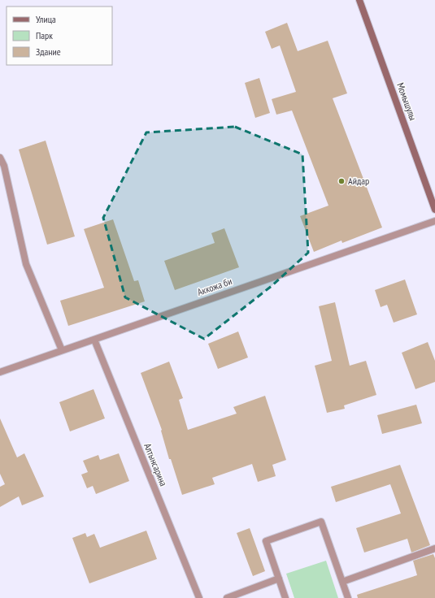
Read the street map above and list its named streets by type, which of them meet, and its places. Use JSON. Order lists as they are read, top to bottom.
{
  "streets": {
    "main road": ["Момышулы"],
    "street": ["Аккожа би", "Алтынсарина"]
  },
  "crossings": [
    ["Аккожа би", "Алтынсарина"]
  ],
  "places": ["Айдар"],
  "legend": ["Улица", "Парк", "Здание"]
}
